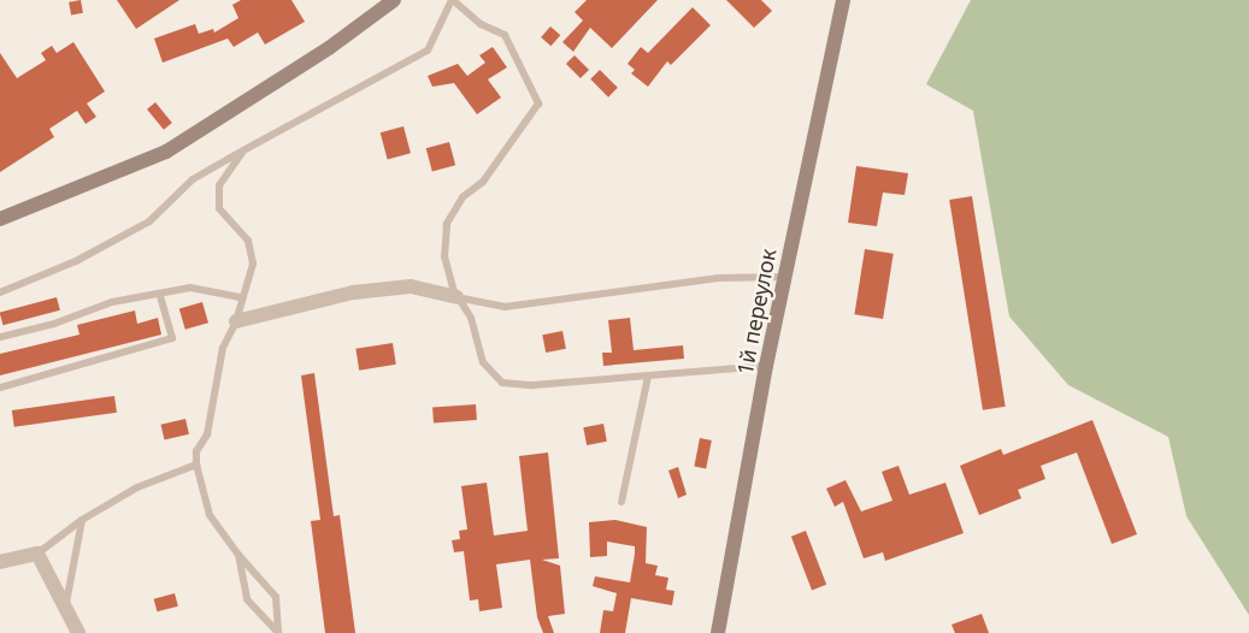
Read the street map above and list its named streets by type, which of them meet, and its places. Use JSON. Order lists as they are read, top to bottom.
{
  "streets": {
    "street": ["1й переулок"]
  }
}
